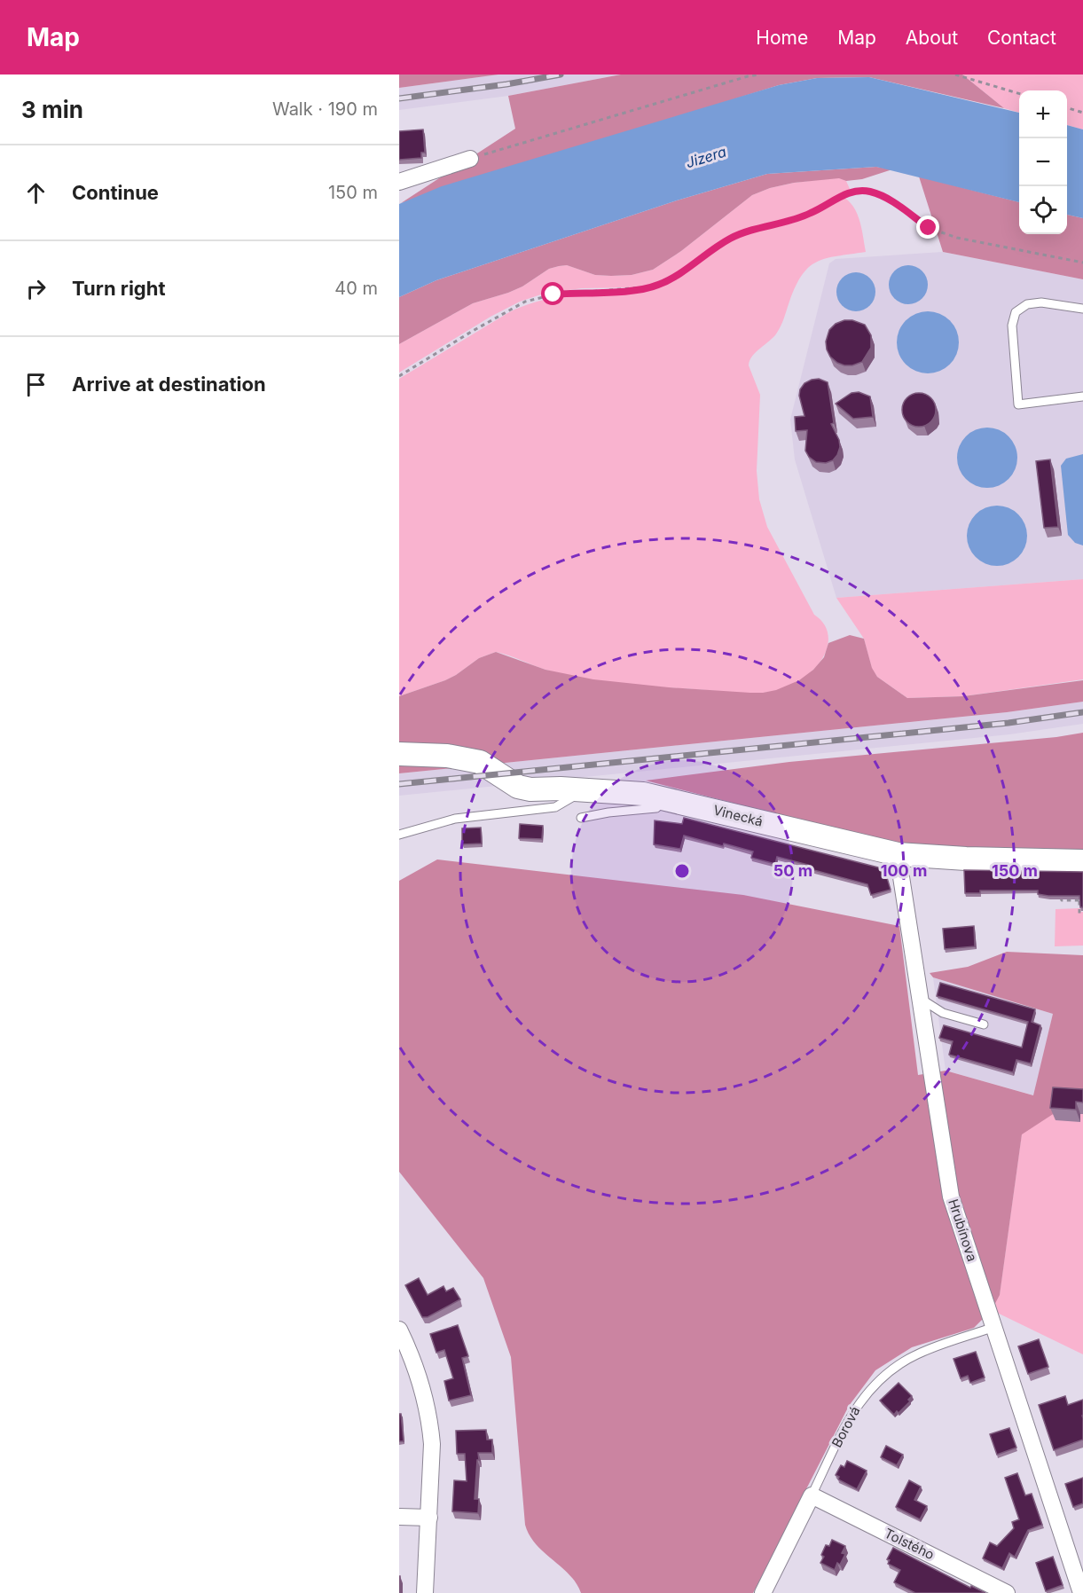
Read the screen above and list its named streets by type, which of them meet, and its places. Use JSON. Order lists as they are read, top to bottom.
{
  "streets": {
    "street": [
      "Vinecká",
      "Hrubínova",
      "Borová",
      "Tolstého"
    ]
  },
  "crossings": [
    ["Vinecká", "Hrubínova"],
    ["Hrubínova", "Borová"],
    ["Borová", "Tolstého"]
  ],
  "water": ["Jizera"],
  "page": {
    "header": "Map",
    "nav": [
      "Home",
      "Map",
      "About",
      "Contact"
    ],
    "heading": ["3 min", "Walk · 190 m"],
    "map_buttons": ["+", "−"],
    "list": [
      ["Continue", "150 m"],
      ["Turn right", "40 m"],
      "Arrive at destination"
    ]
  },
  "rings": ["50 m", "100 m", "150 m"]
}
